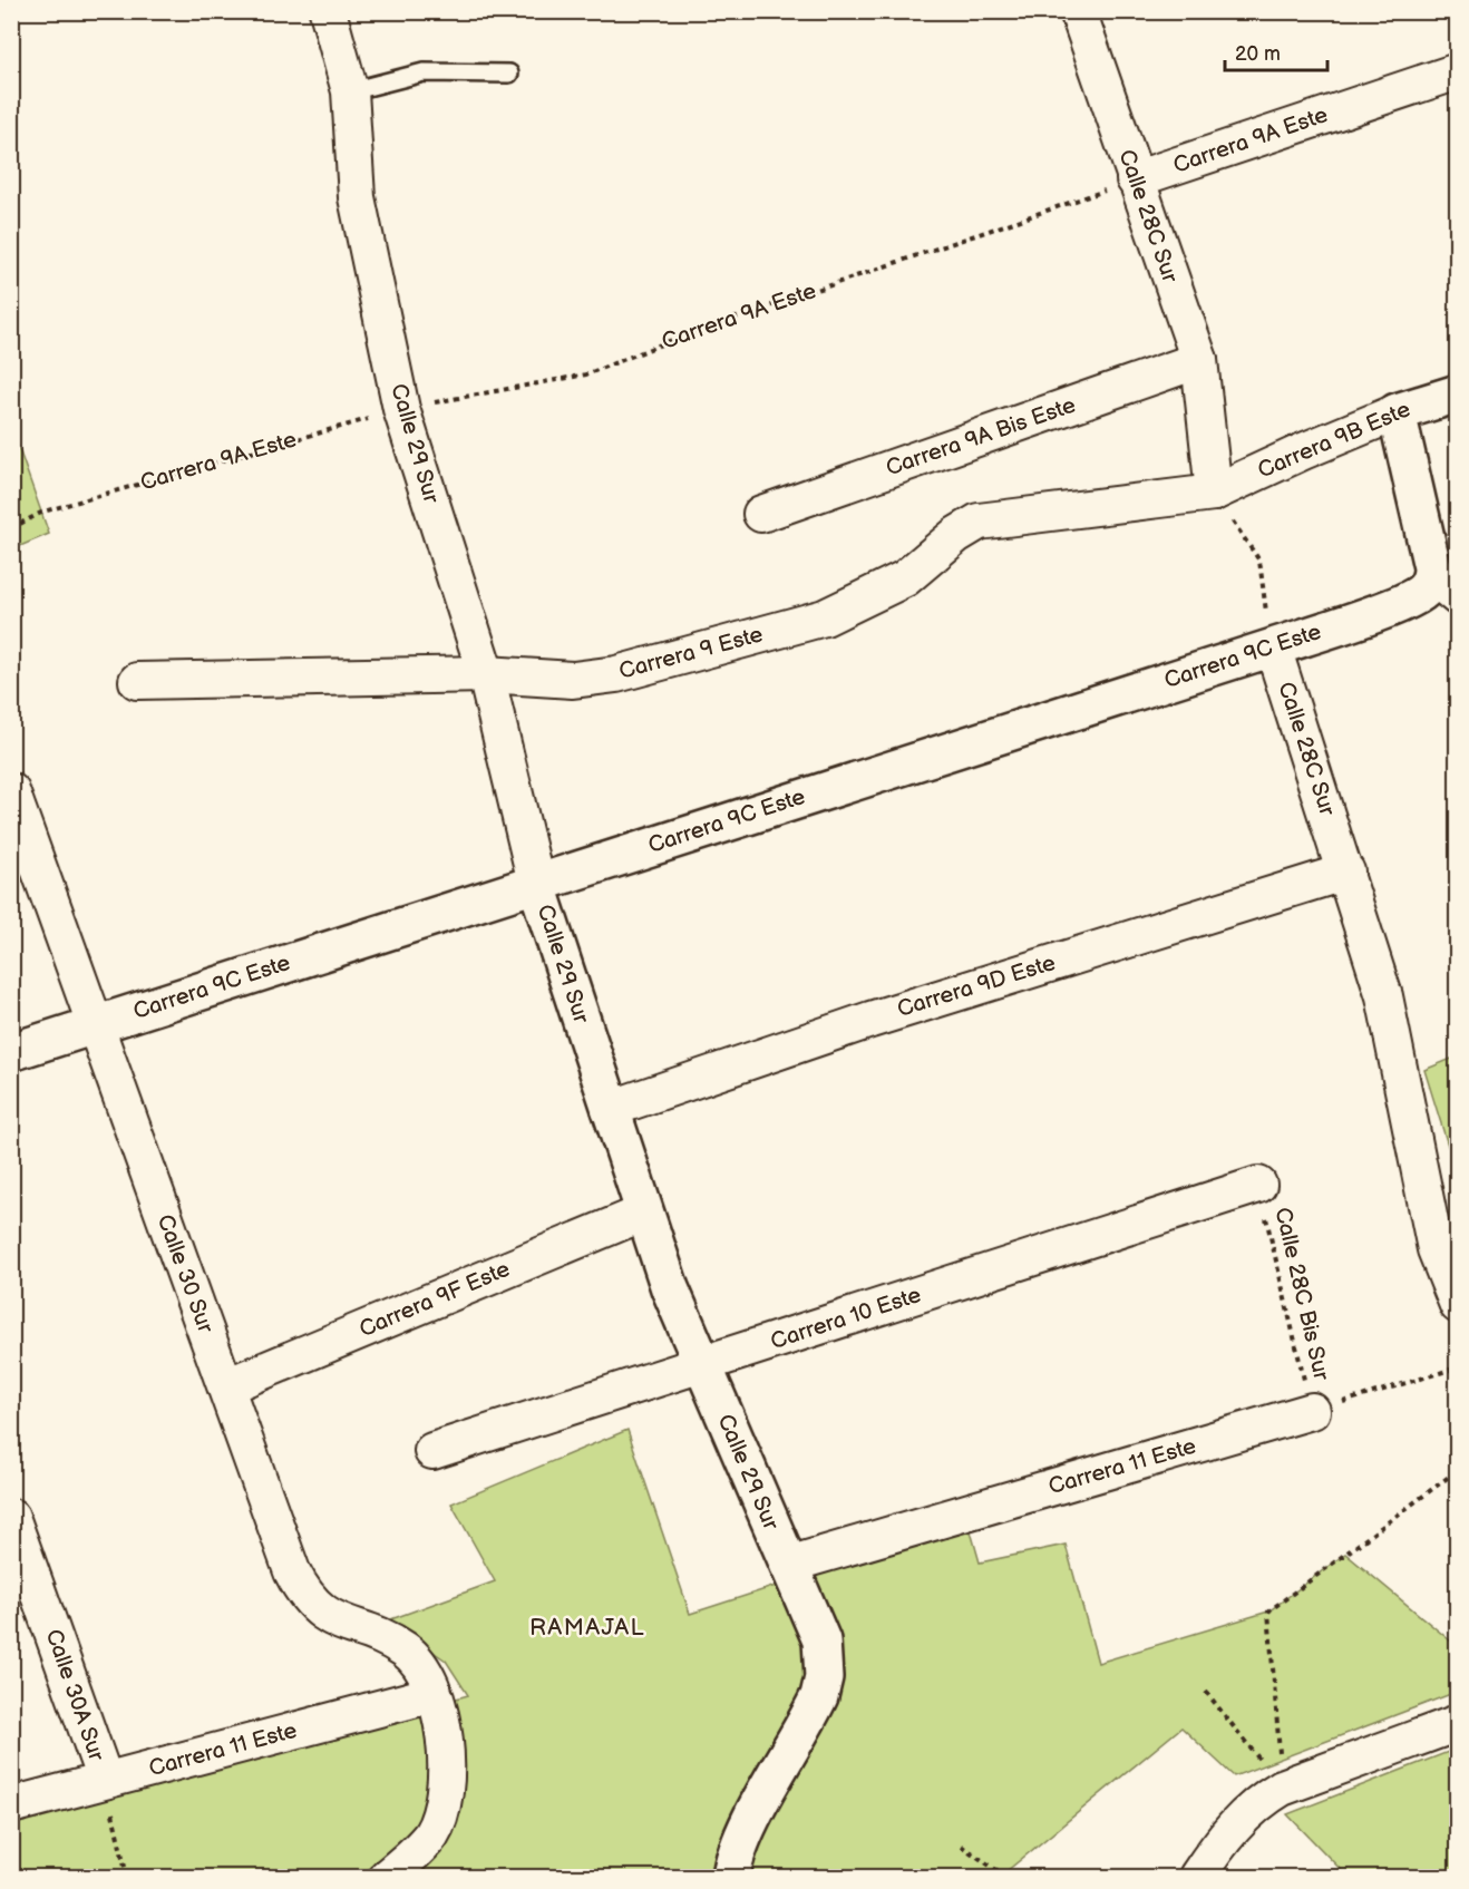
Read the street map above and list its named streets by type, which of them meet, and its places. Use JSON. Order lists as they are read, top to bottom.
{
  "streets": {
    "street": [
      "Carrera 9A Este",
      "Calle 28C Sur",
      "Carrera 9A Bis Este",
      "Carrera 9B Este",
      "Calle 29 Sur",
      "Carrera 9 Este",
      "Carrera 9C Este",
      "Carrera 9D Este",
      "Calle 30 Sur",
      "Carrera 9F Este",
      "Carrera 10 Este",
      "Carrera 11 Este",
      "Calle 30A Sur"
    ],
    "path": ["Calle 28C Bis Sur"]
  },
  "crossings": [
    ["Carrera 9A Este", "Calle 28C Sur"],
    ["Carrera 9A Este", "Calle 29 Sur"],
    ["Calle 28C Sur", "Carrera 9A Bis Este"],
    ["Calle 28C Sur", "Carrera 9B Este"],
    ["Calle 28C Sur", "Carrera 9 Este"],
    ["Calle 28C Sur", "Carrera 9C Este"],
    ["Calle 28C Sur", "Carrera 9D Este"],
    ["Carrera 9B Este", "Carrera 9 Este"],
    ["Calle 29 Sur", "Carrera 9 Este"],
    ["Calle 29 Sur", "Carrera 9C Este"],
    ["Calle 29 Sur", "Carrera 9D Este"],
    ["Calle 29 Sur", "Carrera 9F Este"],
    ["Calle 29 Sur", "Carrera 10 Este"],
    ["Calle 29 Sur", "Carrera 11 Este"],
    ["Carrera 9C Este", "Calle 30 Sur"],
    ["Calle 30 Sur", "Carrera 9F Este"],
    ["Calle 30 Sur", "Carrera 11 Este"],
    ["Calle 28C Bis Sur", "Carrera 10 Este"],
    ["Calle 28C Bis Sur", "Carrera 11 Este"],
    ["Carrera 11 Este", "Calle 30A Sur"]
  ],
  "districts": ["RAMAJAL"],
  "scale_bar": "20 m"
}
